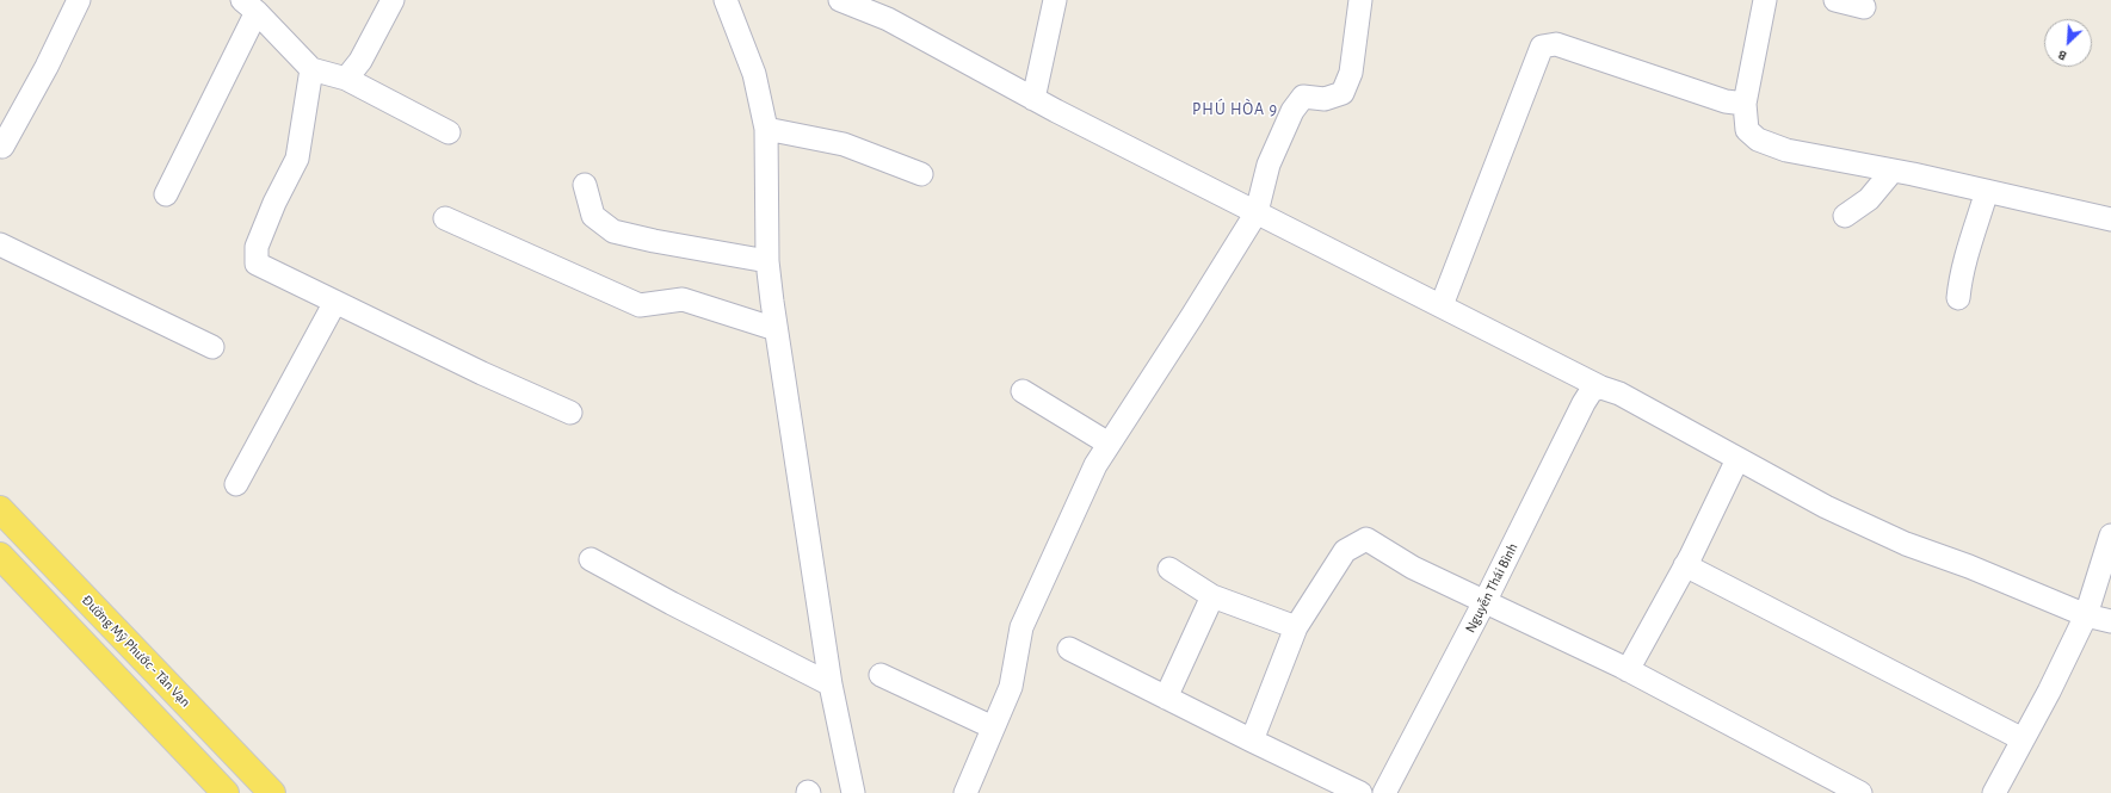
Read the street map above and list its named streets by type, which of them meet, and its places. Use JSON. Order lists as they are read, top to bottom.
{
  "streets": {
    "main road": ["Đường Mỹ Phước - Tân Vạn"],
    "street": ["Nguyễn Thái Bình"]
  },
  "districts": ["PHÚ HÒA 9"],
  "north": "bottom left"
}
